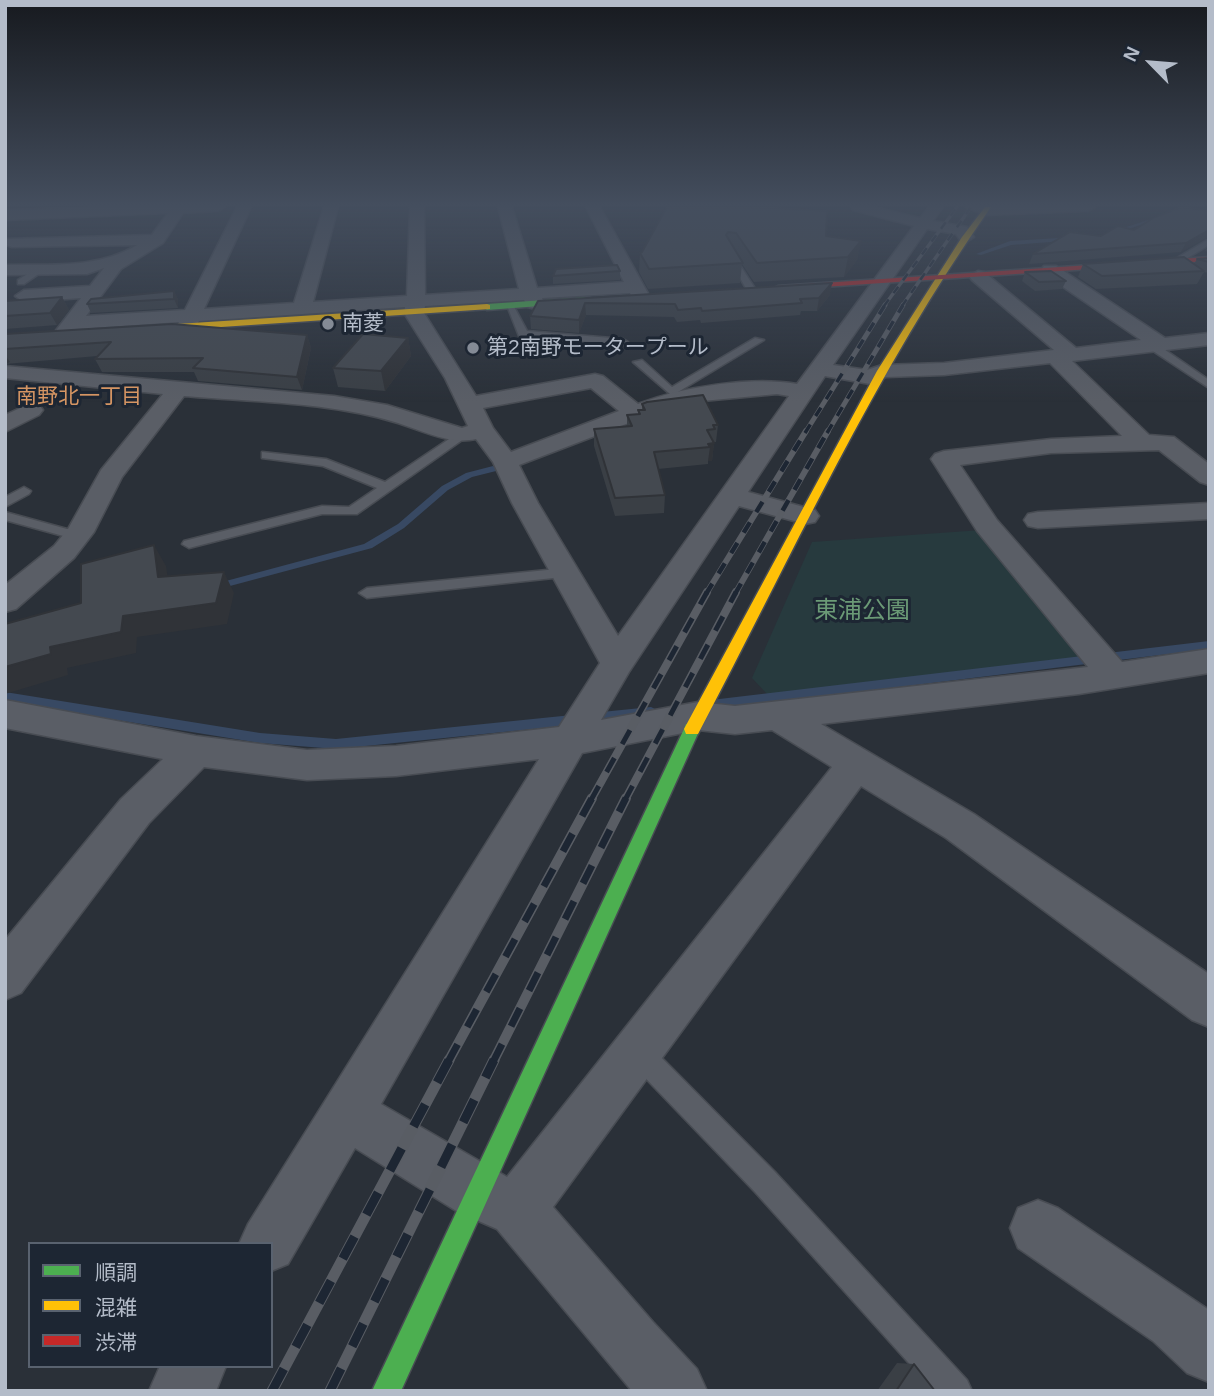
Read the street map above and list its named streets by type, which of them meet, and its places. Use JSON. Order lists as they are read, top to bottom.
{
  "districts": ["南野北一丁目"],
  "parks": ["東浦公園"],
  "places": ["南菱", "第2南野モータープール"],
  "legend": ["順調", "混雑", "渋滞"],
  "north": "top left"
}
